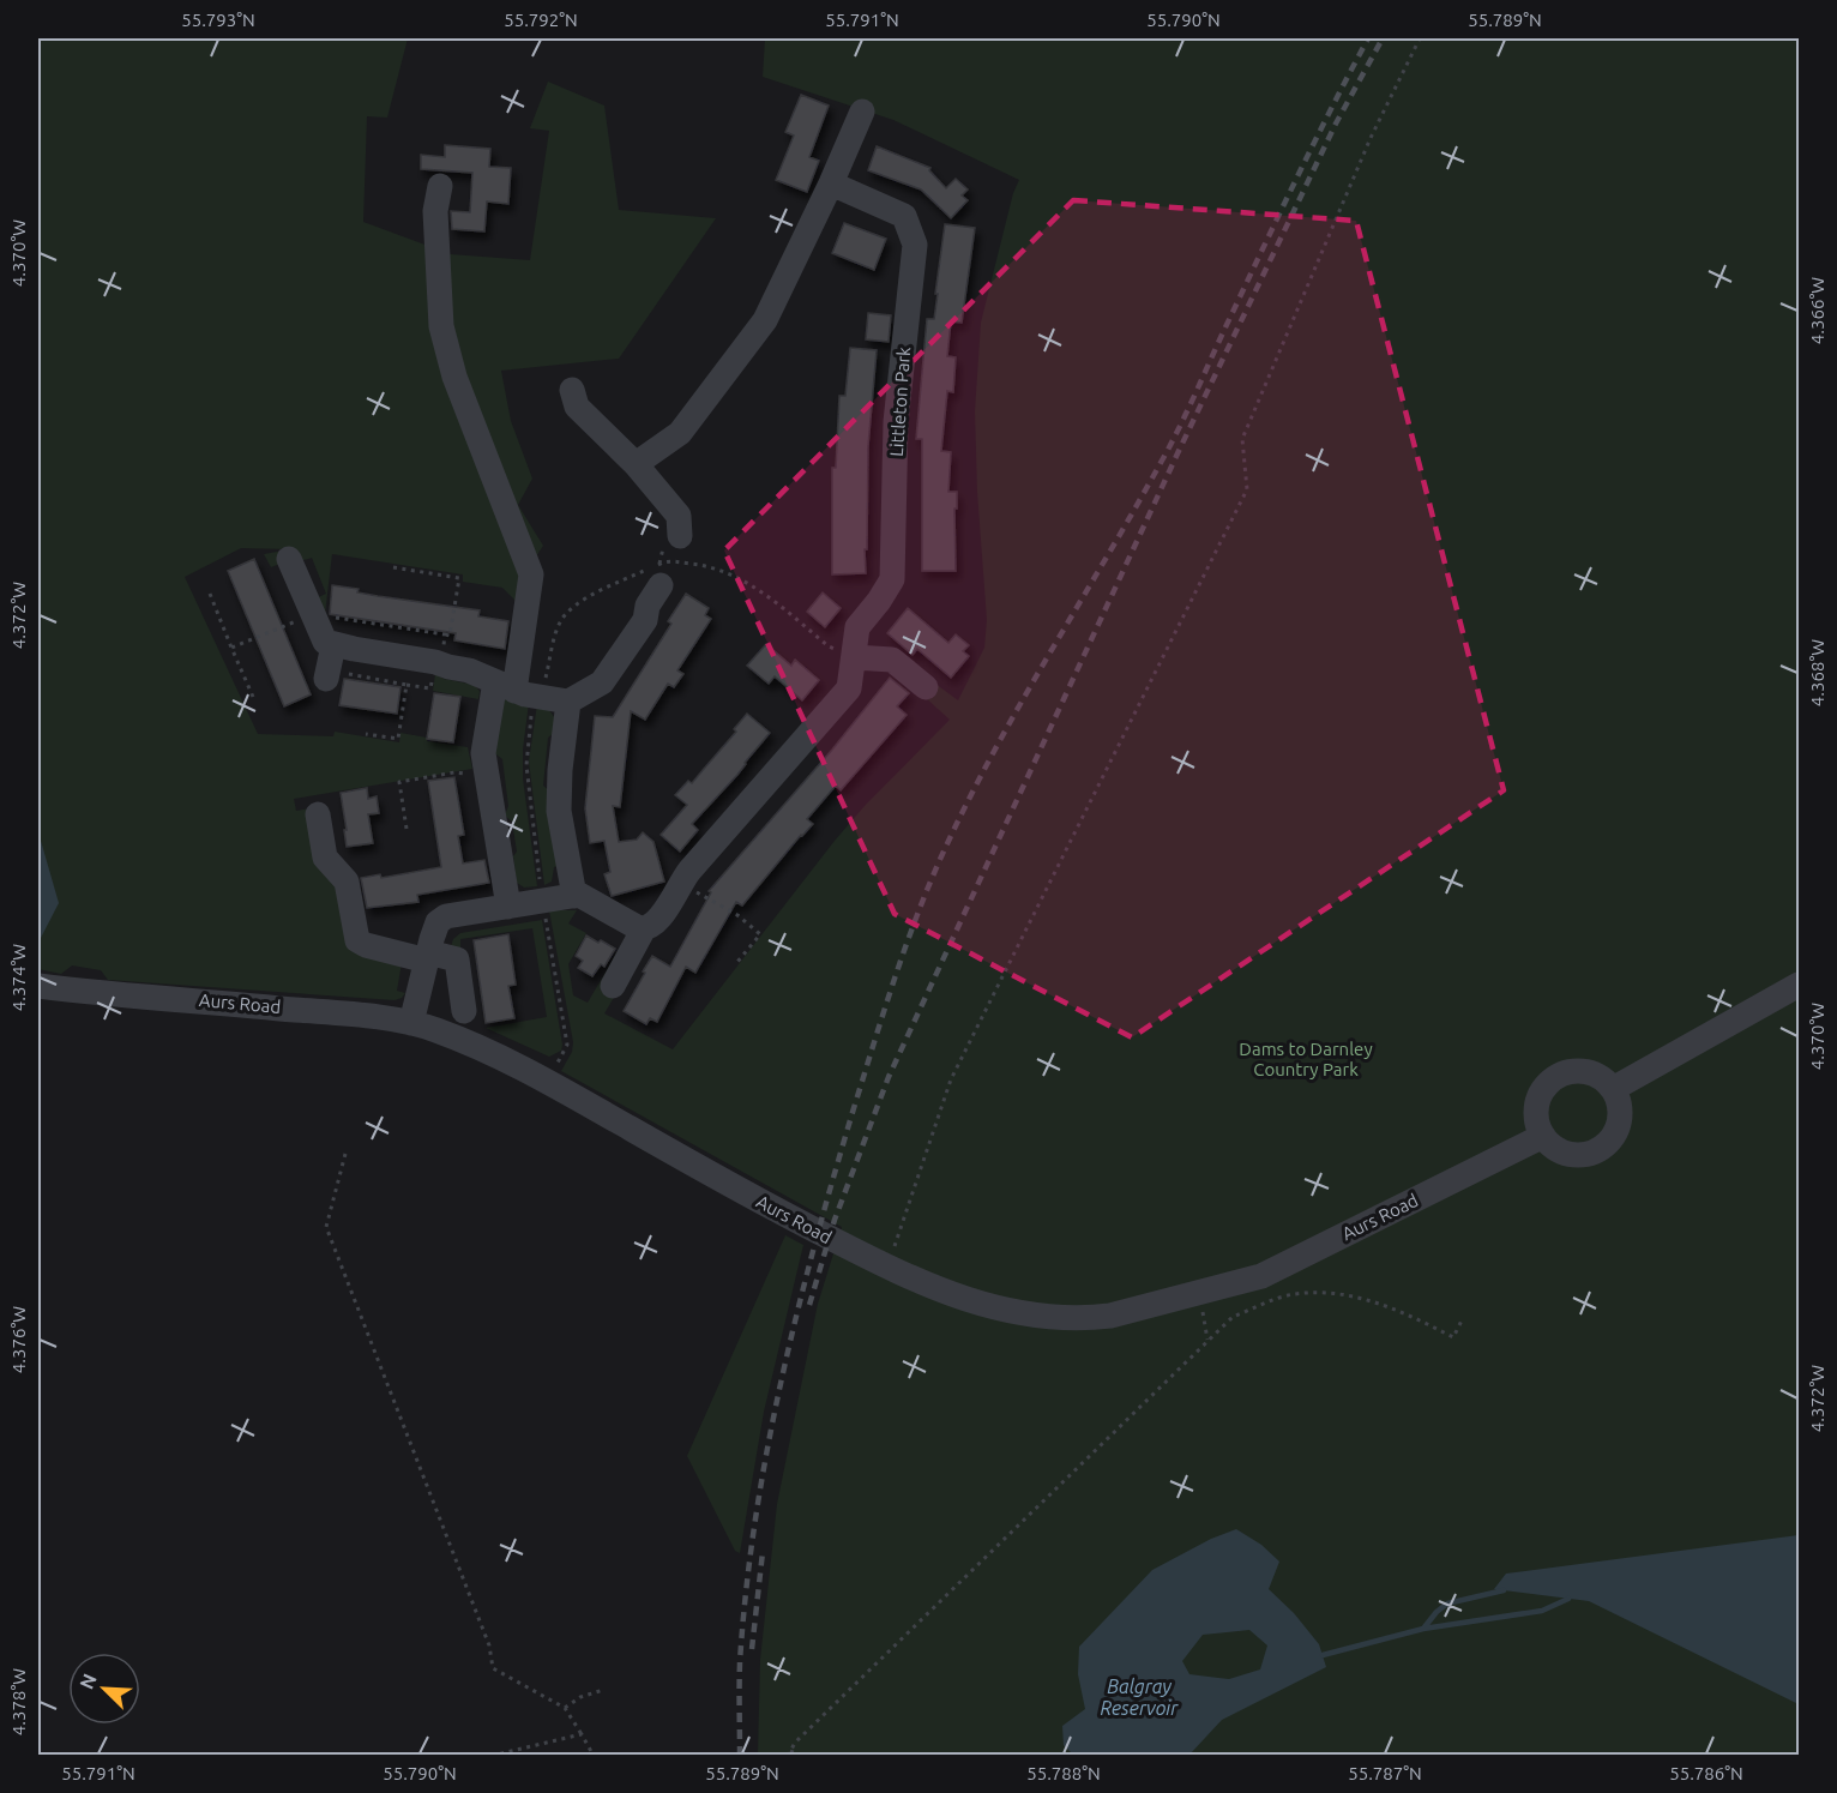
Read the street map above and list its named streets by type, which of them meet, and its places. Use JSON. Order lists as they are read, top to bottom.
{
  "streets": {
    "street": ["Littleton Park", "Aurs Road"]
  },
  "water": ["Balgray Reservoir"],
  "parks": ["Dams to Darnley Country Park"],
  "north": "top left",
  "coordinates": [
    "55.793°N",
    "55.792°N",
    "55.791°N",
    "55.790°N",
    "55.789°N",
    "4.370°W",
    "4.366°W",
    "4.372°W",
    "4.368°W",
    "4.374°W",
    "4.376°W",
    "4.378°W",
    "55.788°N",
    "55.787°N",
    "55.786°N"
  ]
}
